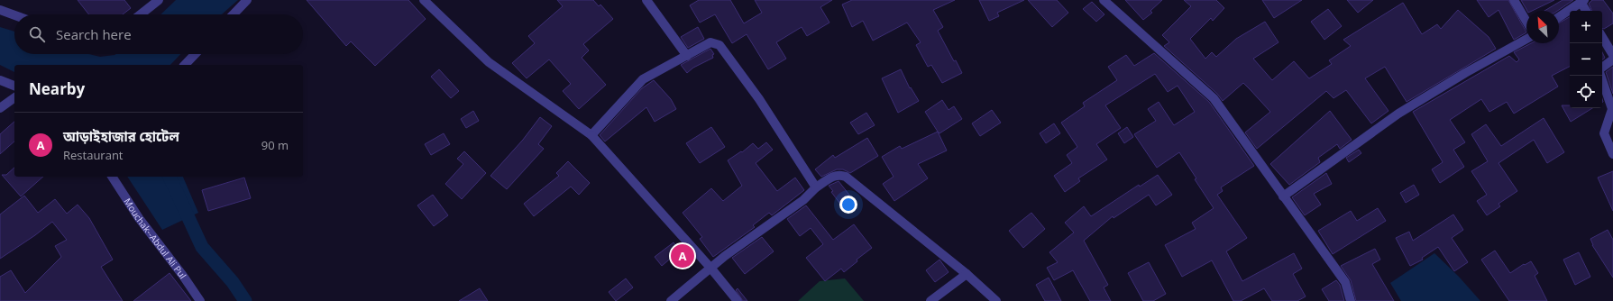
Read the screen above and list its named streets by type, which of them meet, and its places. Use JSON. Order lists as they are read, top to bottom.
{
  "streets": {
    "street": ["Mouchak--Abdul Ali Pul"]
  },
  "north": "top left",
  "page": {
    "map_buttons": ["+", "−"],
    "search": "Search here",
    "heading": "Nearby",
    "list": [
      {
        "mark": "A",
        "name": "আড়াইহাজার হোটেল",
        "note": "Restaurant",
        "value": "90 m"
      }
    ],
    "pins": "A"
  }
}
